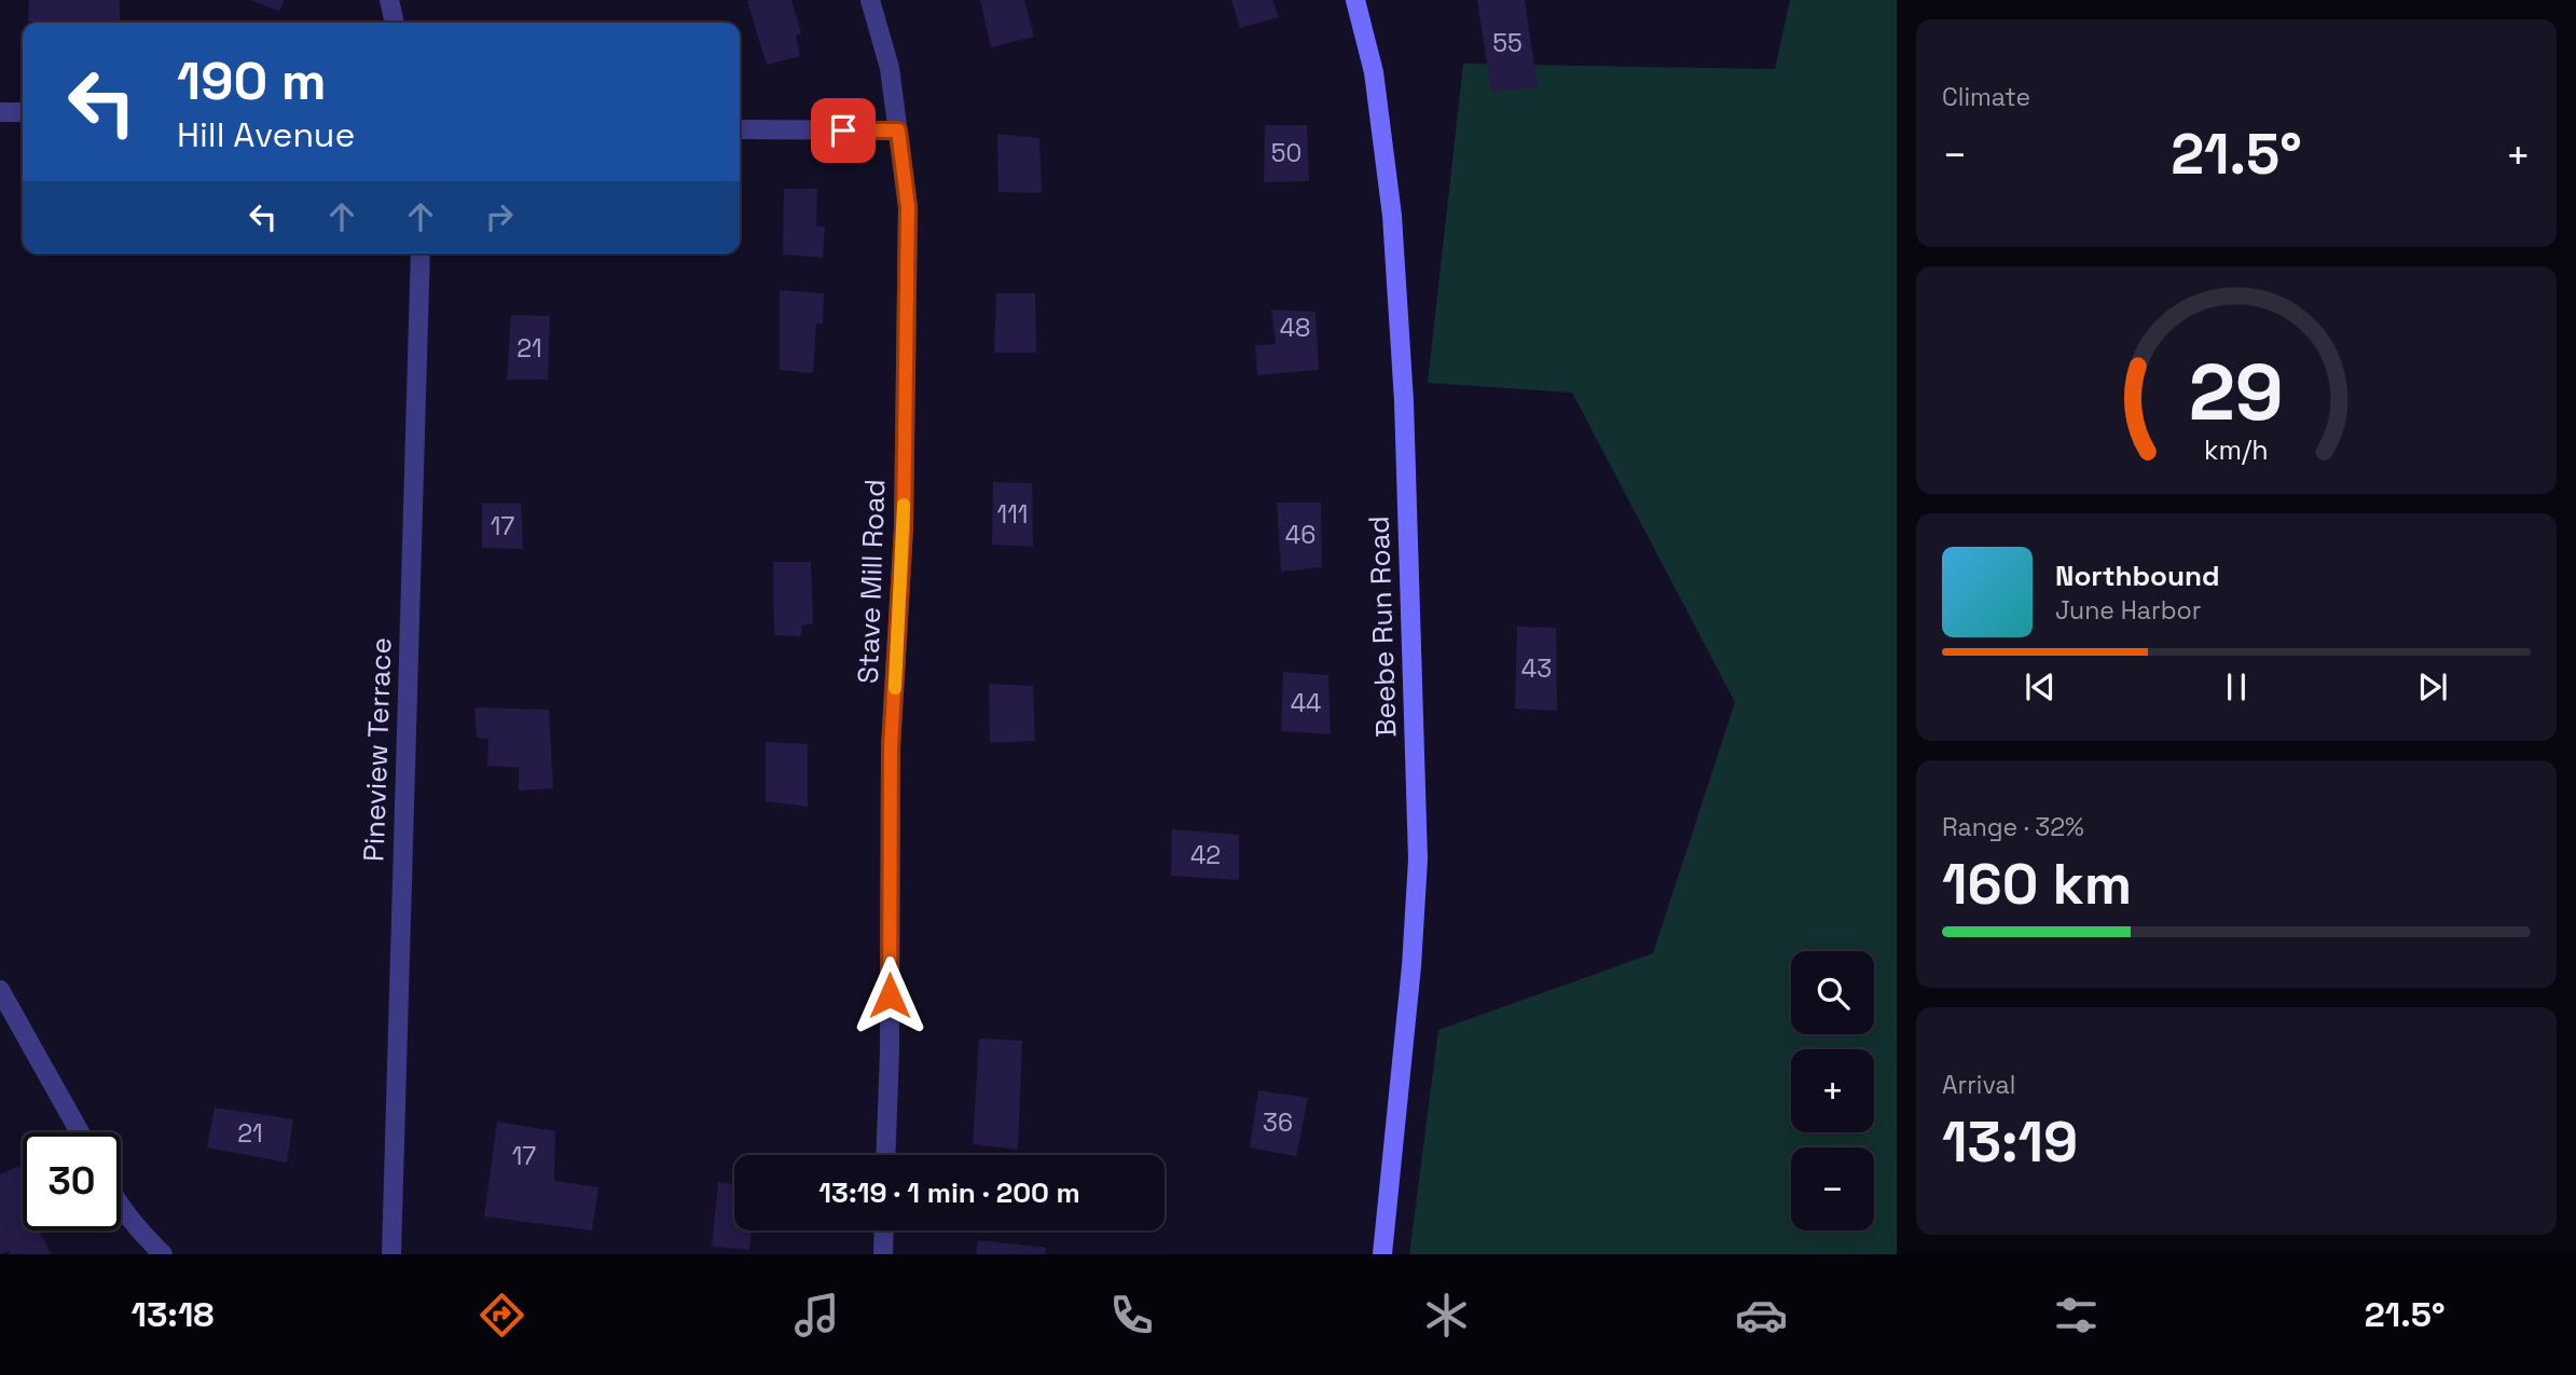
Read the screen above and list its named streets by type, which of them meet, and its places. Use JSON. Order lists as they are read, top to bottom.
{
  "streets": {
    "main road": ["Beebe Run Road"],
    "street": ["Stave Mill Road", "Pineview Terrace"]
  },
  "house_numbers": [
    "55",
    "50",
    "48",
    "21",
    "111",
    "17",
    "46",
    "43",
    "44",
    "42",
    "36",
    "21",
    "17"
  ],
  "page": {
    "tile": [
      "Climate",
      ["Range · 32%", "160 km"],
      ["Arrival", "13:19"]
    ],
    "turn": ["190 m", "Hill Avenue"],
    "heat": ["−", "21.5°", "+"],
    "song": ["Northbound", "June Harbor"],
    "map_buttons": ["+", "−"],
    "limit": "30",
    "trip": "13:19 · 1 min · 200 m",
    "tabs": ["13:18", "21.5°"],
    "gauge": ["29", "km/h"]
  }
}
